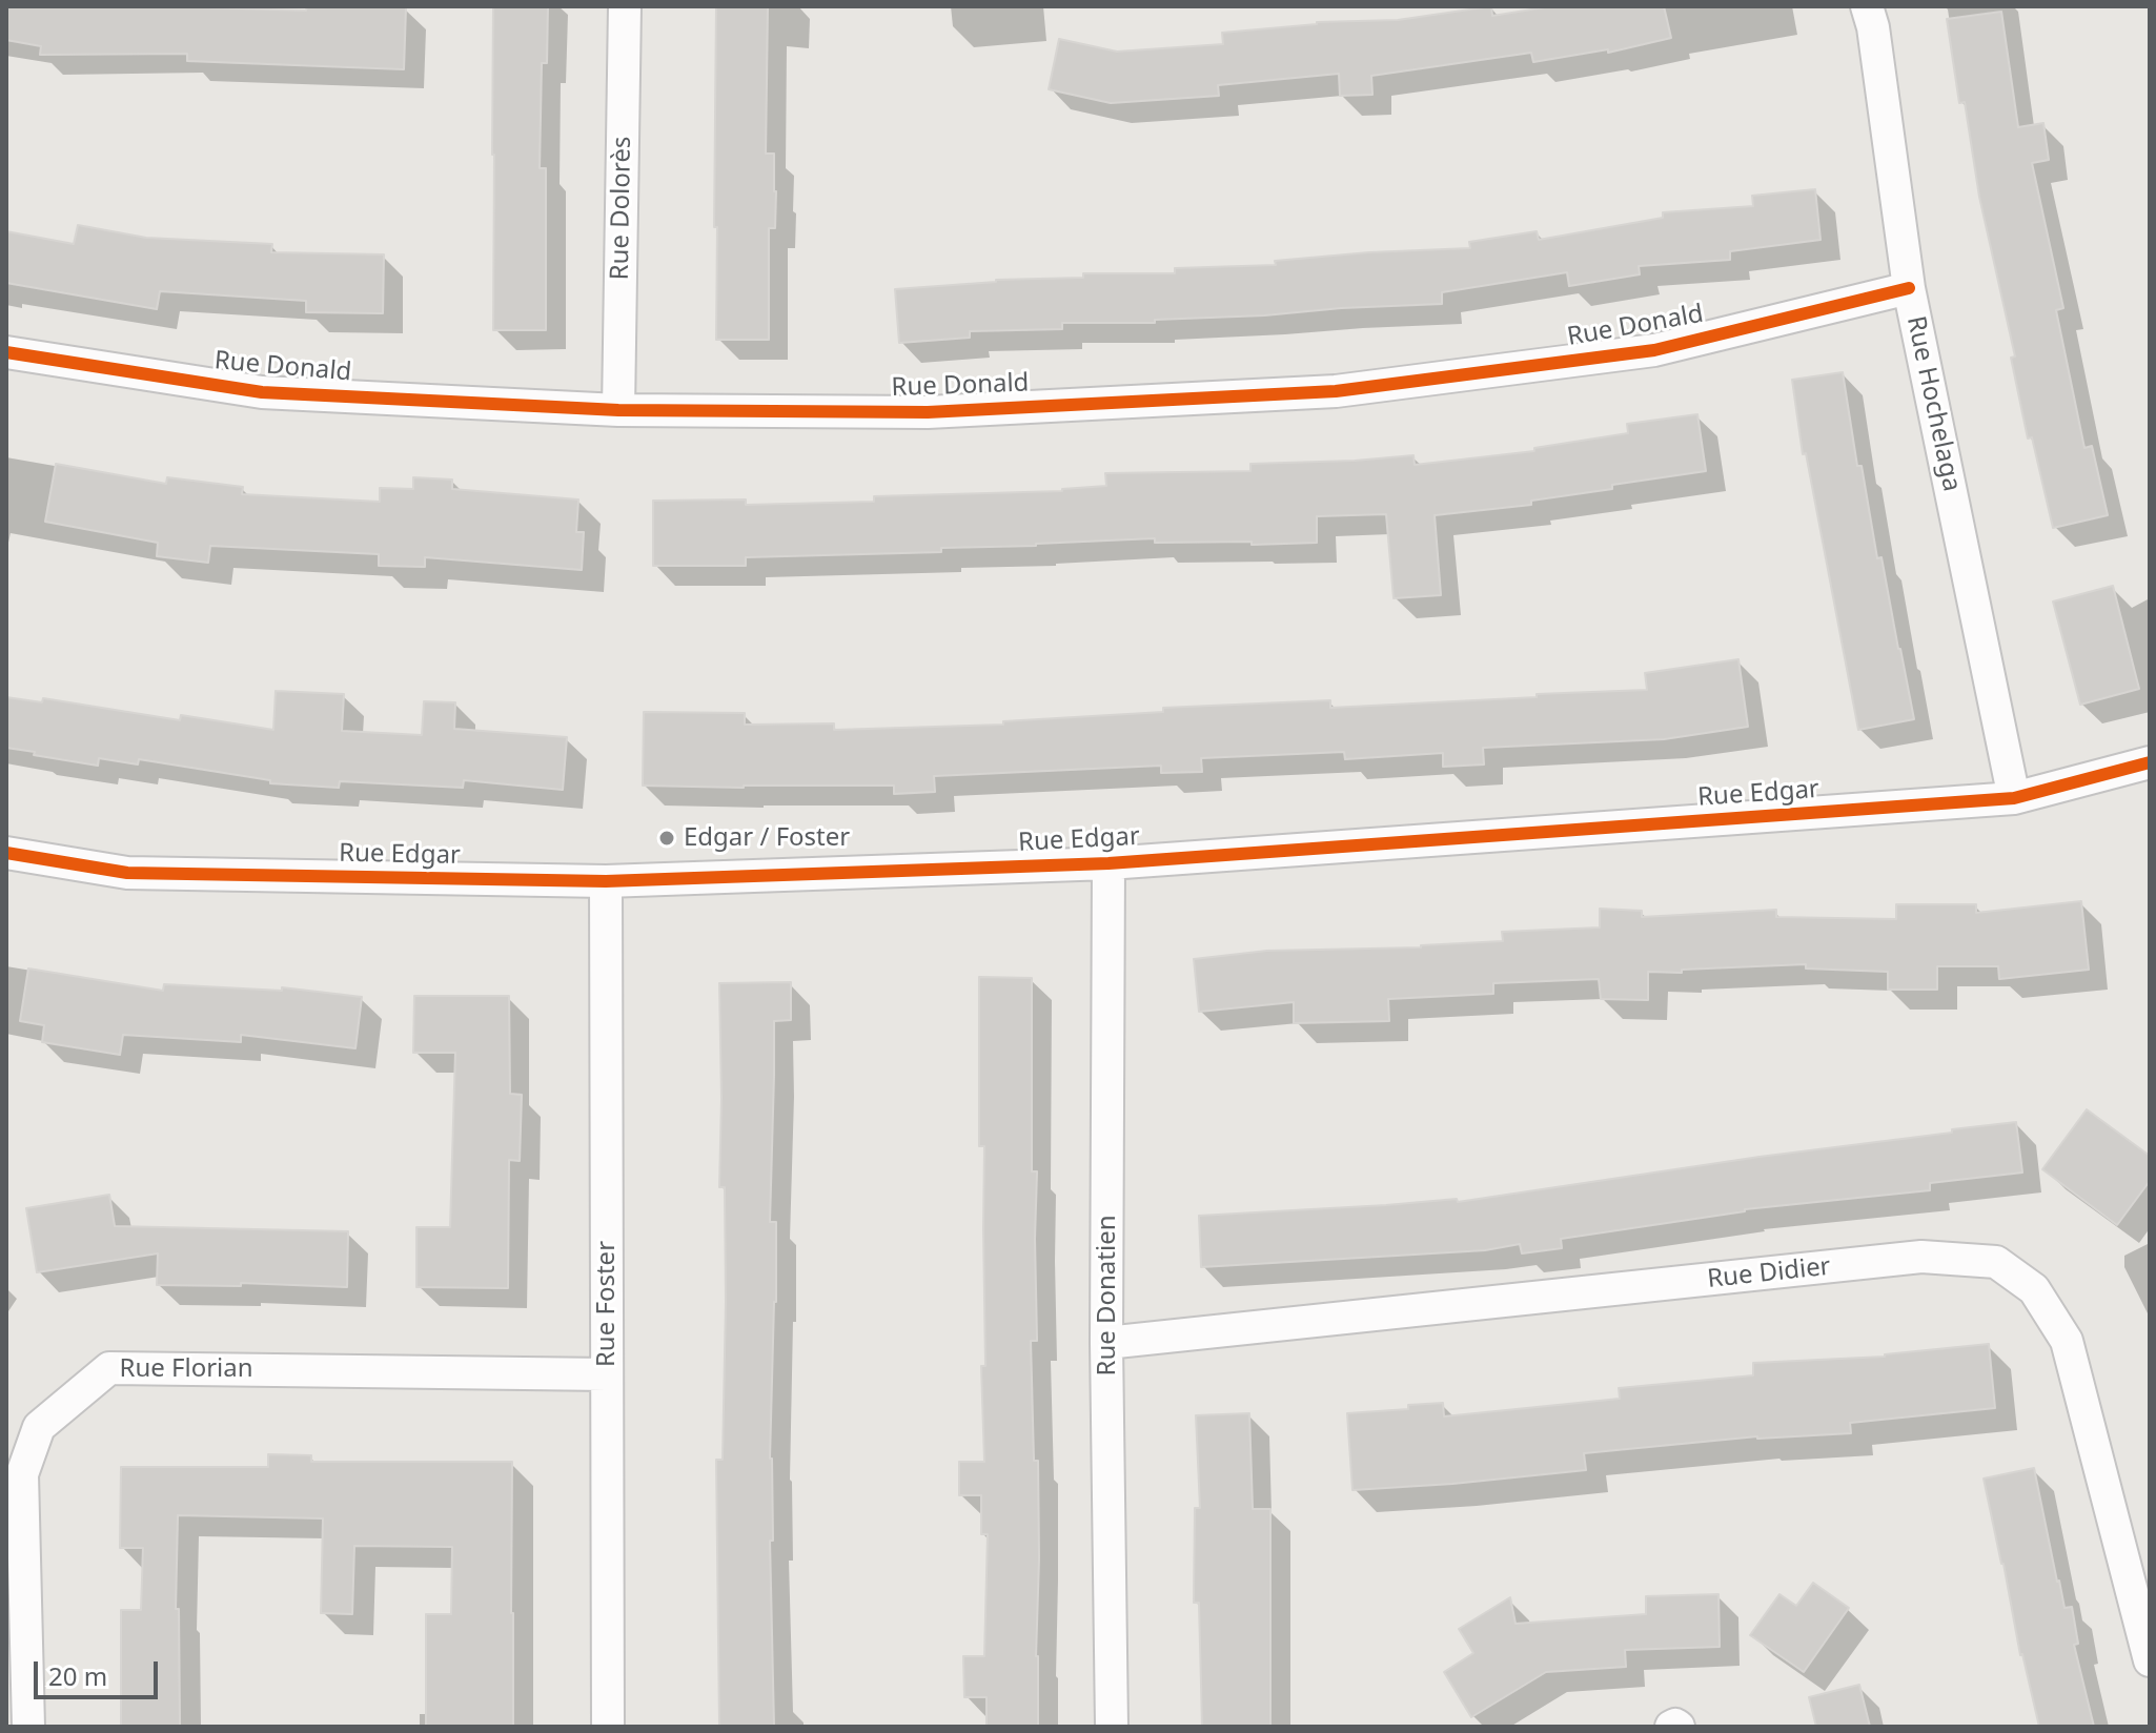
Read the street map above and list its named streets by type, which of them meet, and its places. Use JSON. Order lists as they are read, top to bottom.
{
  "streets": {
    "street": [
      "Rue Dolorès",
      "Rue Donald",
      "Rue Hochelaga",
      "Rue Edgar",
      "Rue Didier",
      "Rue Donatien",
      "Rue Foster",
      "Rue Florian"
    ]
  },
  "crossings": [
    ["Rue Dolorès", "Rue Donald"],
    ["Rue Donald", "Rue Hochelaga"],
    ["Rue Hochelaga", "Rue Edgar"],
    ["Rue Edgar", "Rue Donatien"],
    ["Rue Edgar", "Rue Foster"],
    ["Rue Didier", "Rue Donatien"],
    ["Rue Foster", "Rue Florian"]
  ],
  "places": ["Edgar / Foster"],
  "scale_bar": "20 m"
}
